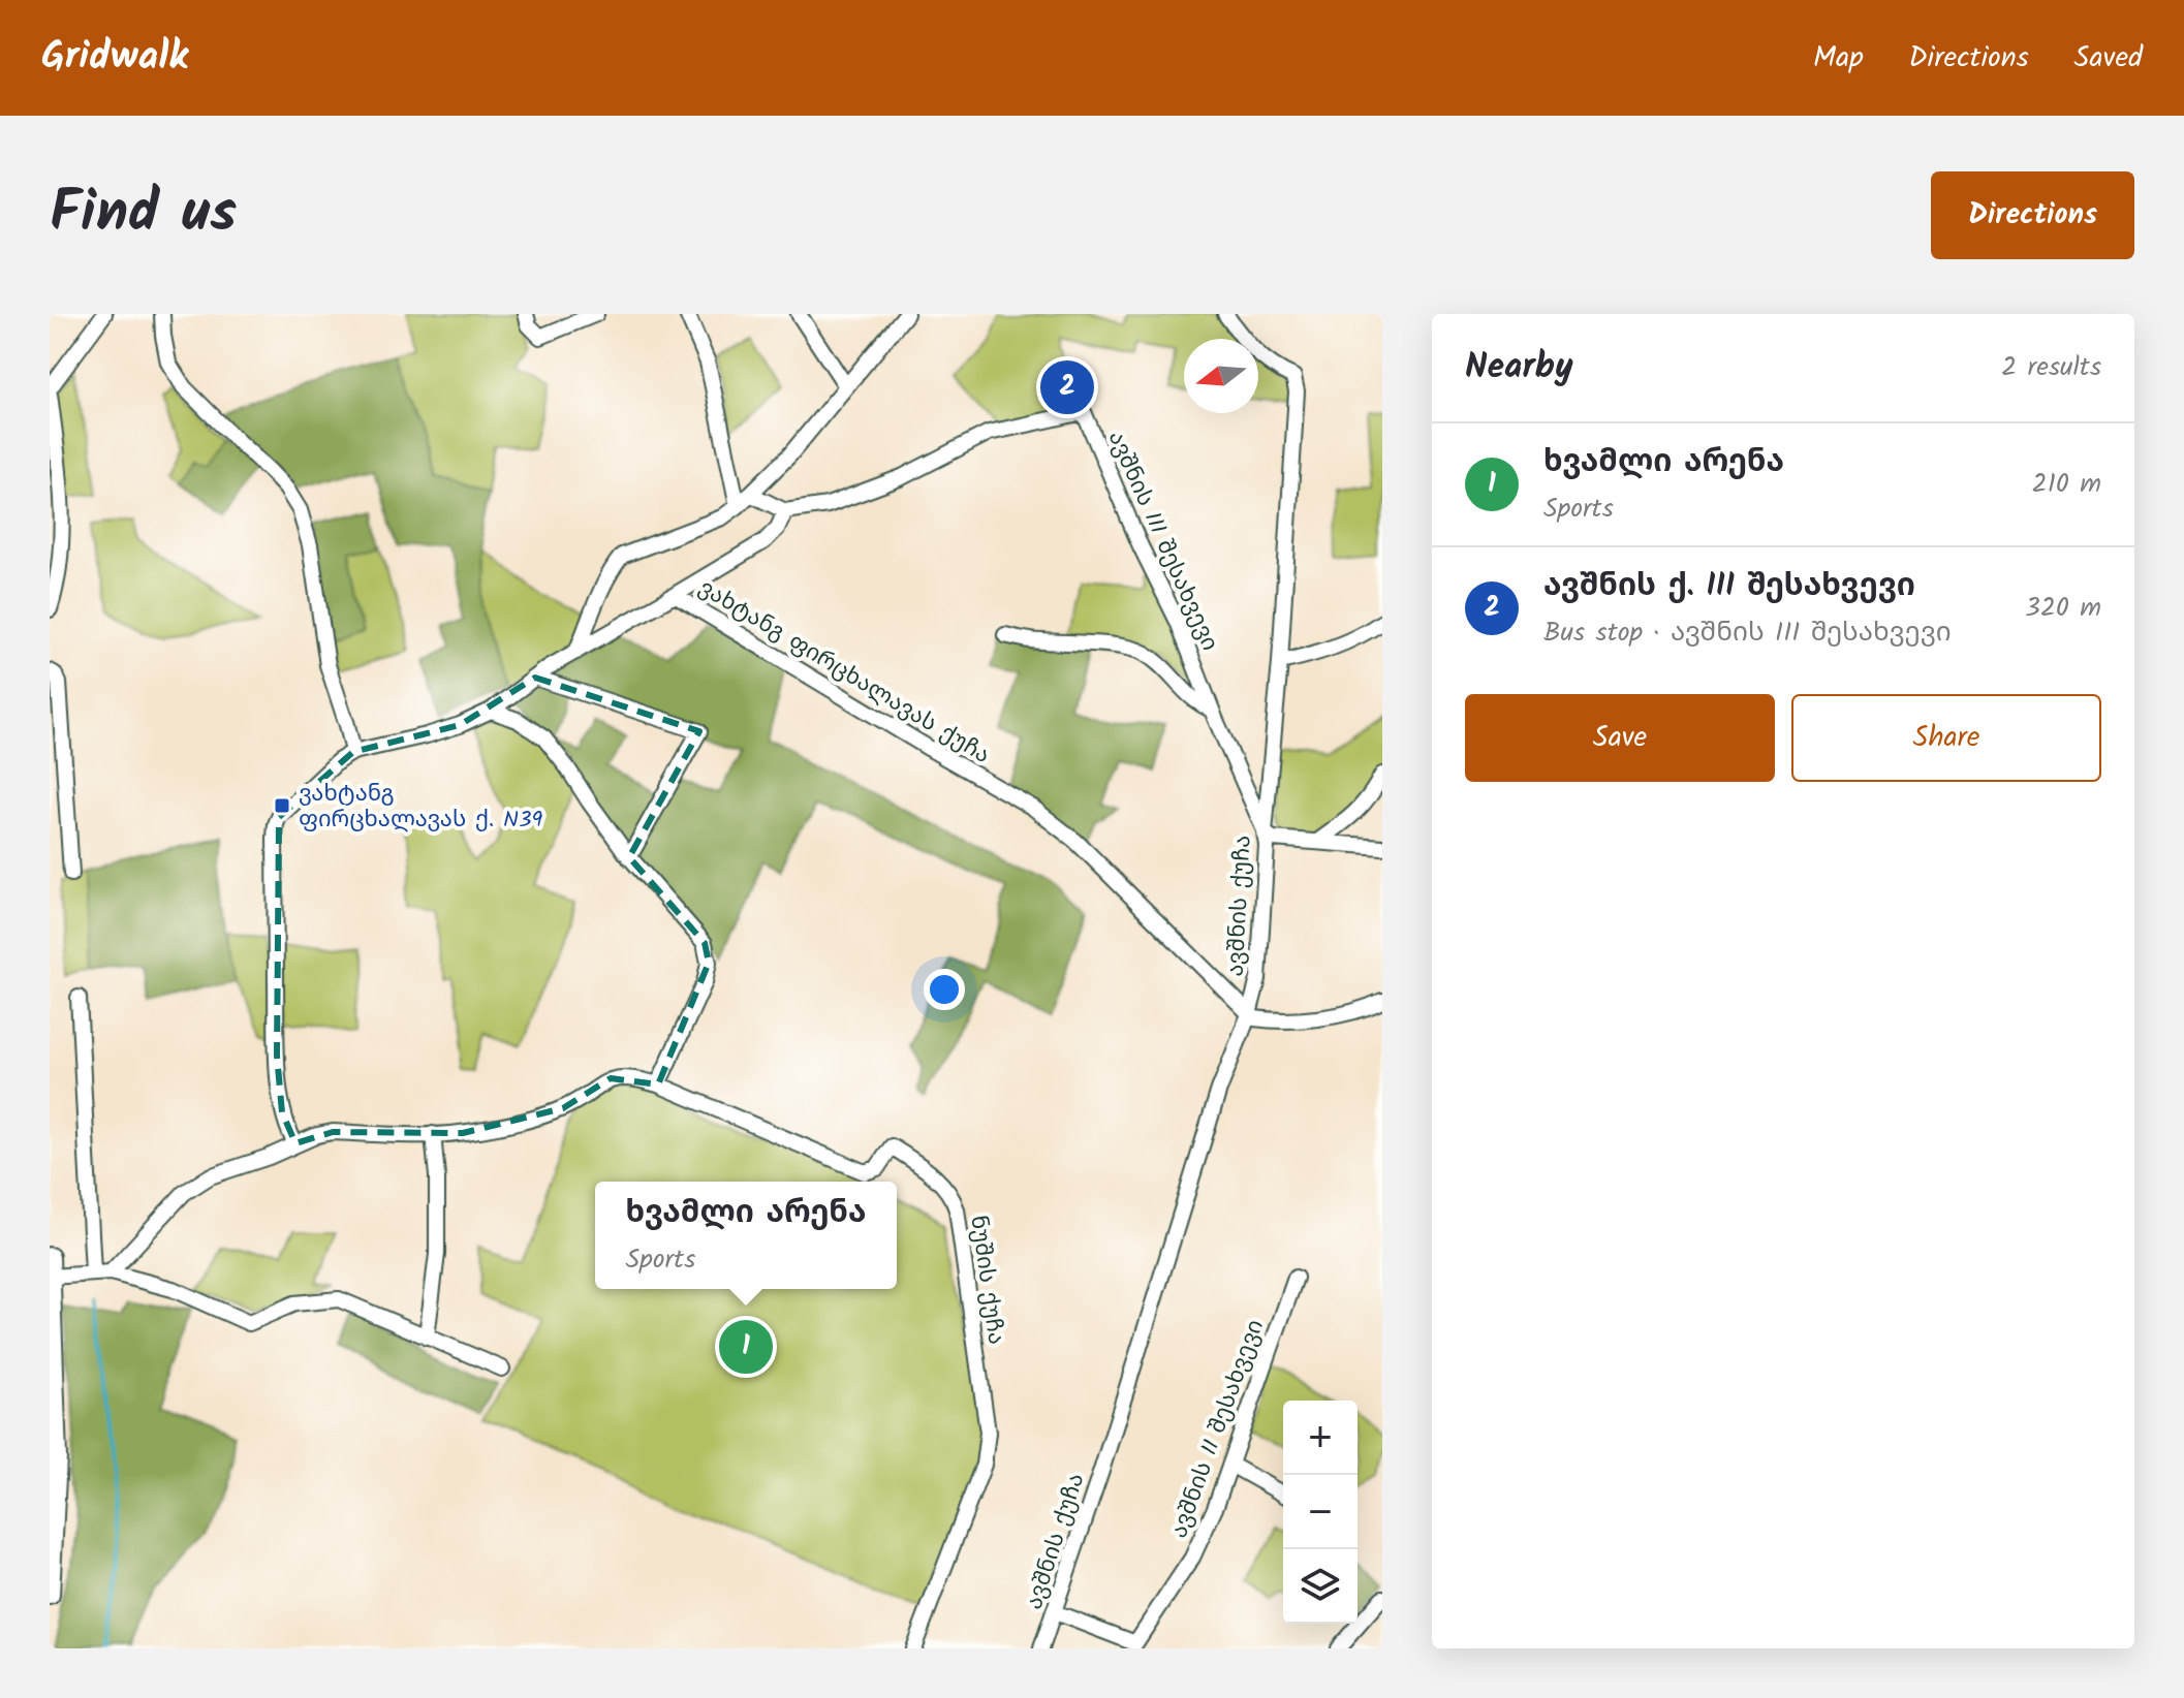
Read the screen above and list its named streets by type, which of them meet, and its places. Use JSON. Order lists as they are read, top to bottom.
{
  "streets": {
    "street": [
      "ავშნის III შესახვევი",
      "ვახტანგ ფირცხალავას ქუჩა",
      "ავშნის ქუჩა",
      "ნუშის ქუჩა",
      "ავშნის II შესახვევი"
    ]
  },
  "crossings": [
    ["ავშნის III შესახვევი", "ავშნის ქუჩა"],
    ["ვახტანგ ფირცხალავას ქუჩა", "ავშნის ქუჩა"],
    ["ავშნის ქუჩა", "ავშნის II შესახვევი"]
  ],
  "places": {
    "transit": ["ვახტანგ ფირცხალავას ქ. N39"]
  },
  "north": "left",
  "page": {
    "header": "Gridwalk",
    "nav": ["Map", "Directions", "Saved"],
    "title": "Find us",
    "buttons": [
      "Directions",
      ["Save", "Share"]
    ],
    "heading": ["Nearby", "2 results"],
    "pins": ["2", "1"],
    "list": [
      {
        "mark": "1",
        "name": "ხვამლი არენა",
        "note": "Sports",
        "value": "210 m"
      },
      {
        "mark": "2",
        "name": "ავშნის ქ. III შესახვევი",
        "note": "Bus stop · ავშნის III შესახვევი",
        "value": "320 m"
      }
    ],
    "popup": ["ხვამლი არენა", "Sports"],
    "map_buttons": ["+", "−"]
  }
}
